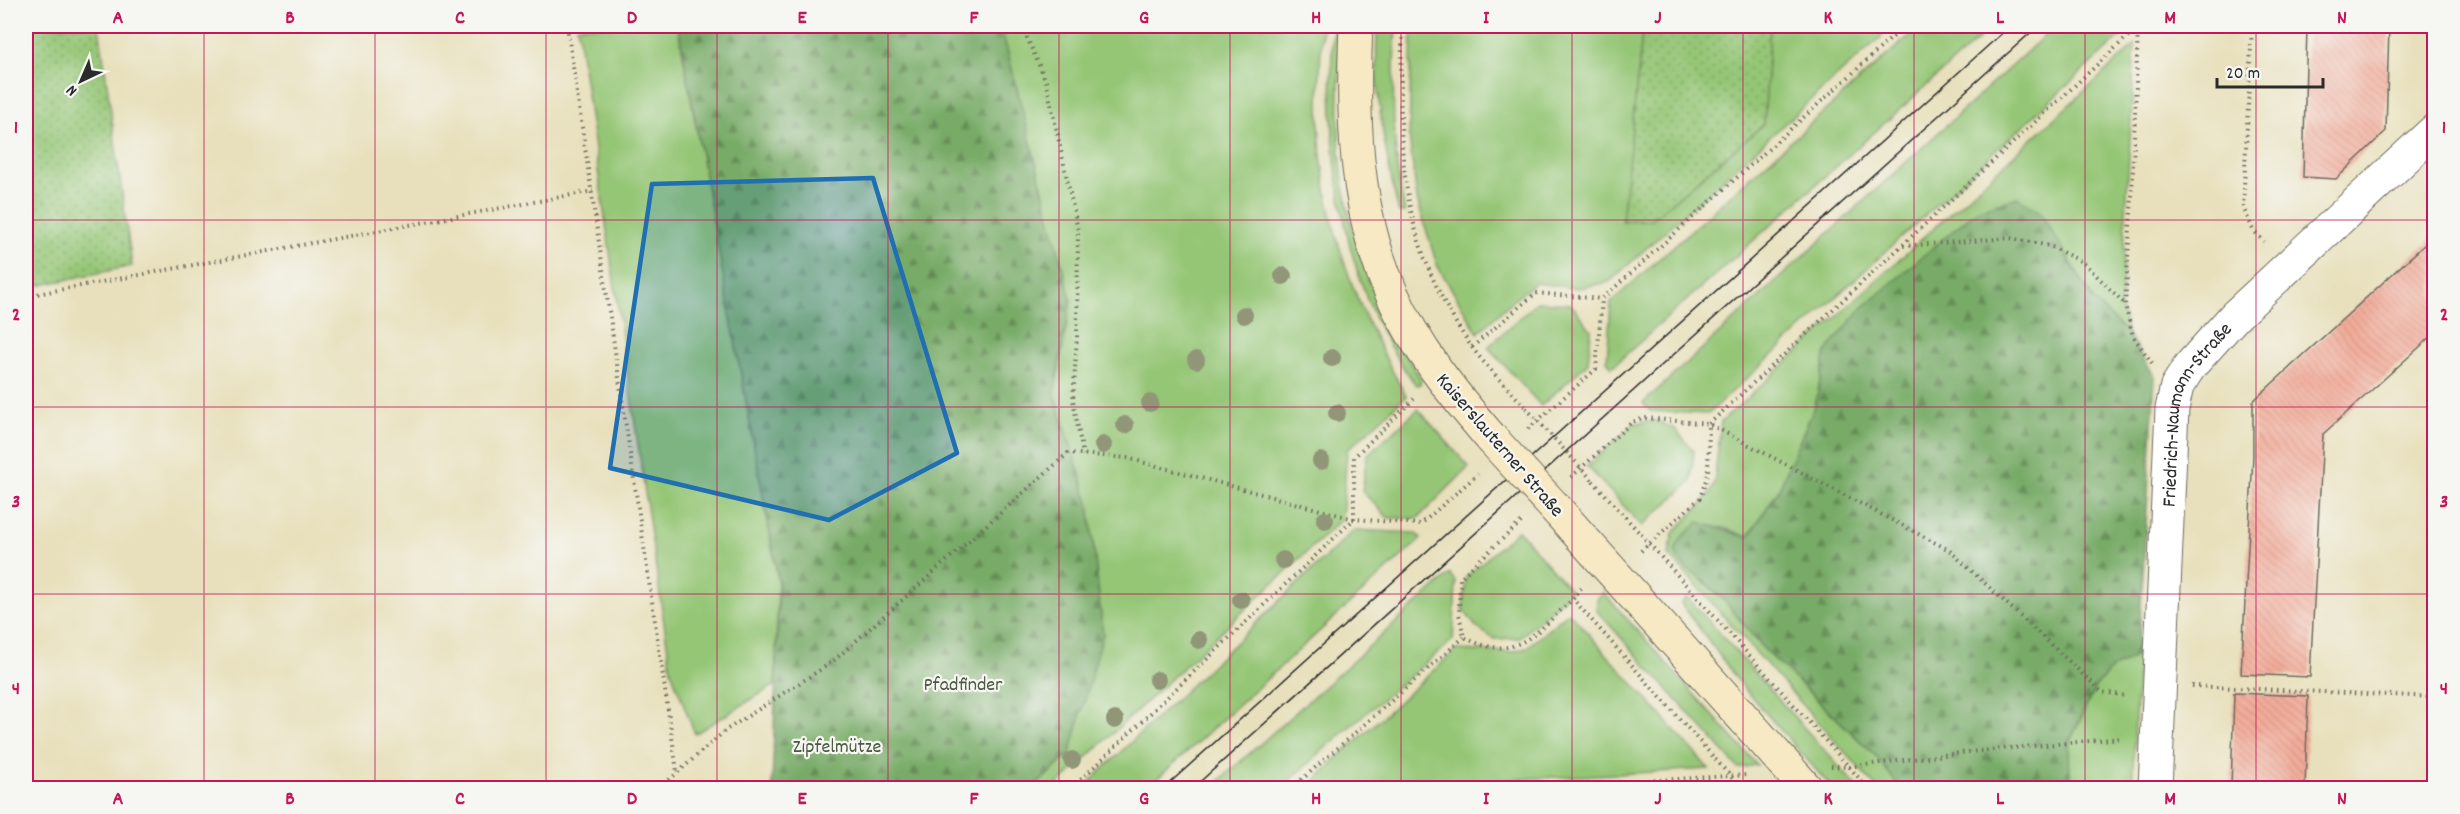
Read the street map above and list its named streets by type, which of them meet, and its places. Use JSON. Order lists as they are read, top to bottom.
{
  "streets": {
    "main road": ["Kaiserslauterner Straße"],
    "street": ["Friedrich-Naumann-Straße"]
  },
  "parks": ["Pfadfinder", "Zipfelmütze"],
  "scale_bar": "20 m",
  "north": "bottom left",
  "grid": {
    "columns": [
      "A",
      "B",
      "C",
      "D",
      "E",
      "F",
      "G",
      "H",
      "I",
      "J",
      "K",
      "L",
      "M",
      "N"
    ],
    "rows": [
      "1",
      "2",
      "3",
      "4"
    ]
  }
}
